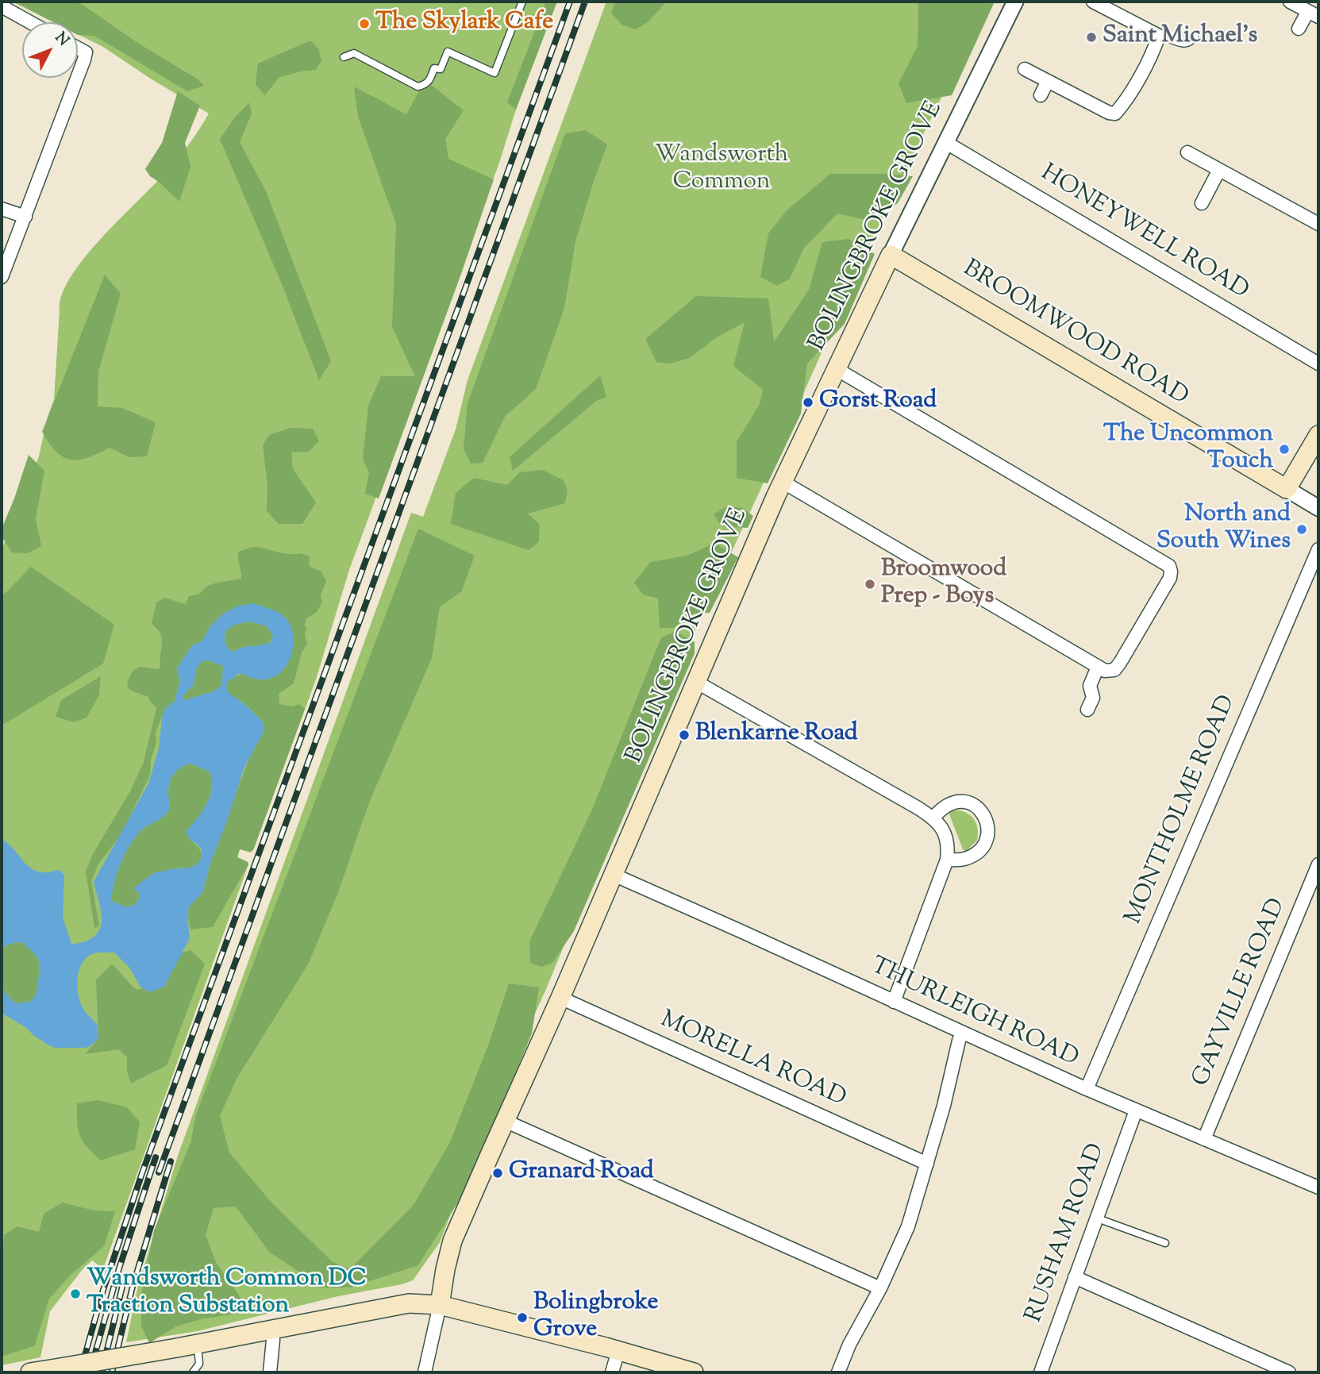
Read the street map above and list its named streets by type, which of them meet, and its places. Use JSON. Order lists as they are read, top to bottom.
{
  "streets": {
    "main road": ["BOLINGBROKE GROVE", "BROOMWOOD ROAD"],
    "street": [
      "HONEYWELL ROAD",
      "MONTHOLME ROAD",
      "GAYVILLE ROAD",
      "THURLEIGH ROAD",
      "MORELLA ROAD",
      "RUSHAM ROAD"
    ]
  },
  "crossings": [
    ["BOLINGBROKE GROVE", "HONEYWELL ROAD"],
    ["BOLINGBROKE GROVE", "BROOMWOOD ROAD"],
    ["BOLINGBROKE GROVE", "THURLEIGH ROAD"],
    ["BOLINGBROKE GROVE", "MORELLA ROAD"],
    ["MONTHOLME ROAD", "THURLEIGH ROAD"],
    ["GAYVILLE ROAD", "THURLEIGH ROAD"],
    ["THURLEIGH ROAD", "RUSHAM ROAD"]
  ],
  "parks": ["Wandsworth Common"],
  "places": [
    "The Skylark Cafe",
    "Saint Michael's",
    "Gorst Road",
    "The Uncommon Touch",
    "North and South Wines",
    "Broomwood Prep - Boys",
    "Blenkarne Road",
    "Granard Road",
    "Wandsworth Common DC Traction Substation",
    "Bolingbroke Grove"
  ],
  "north": "top right"
}
